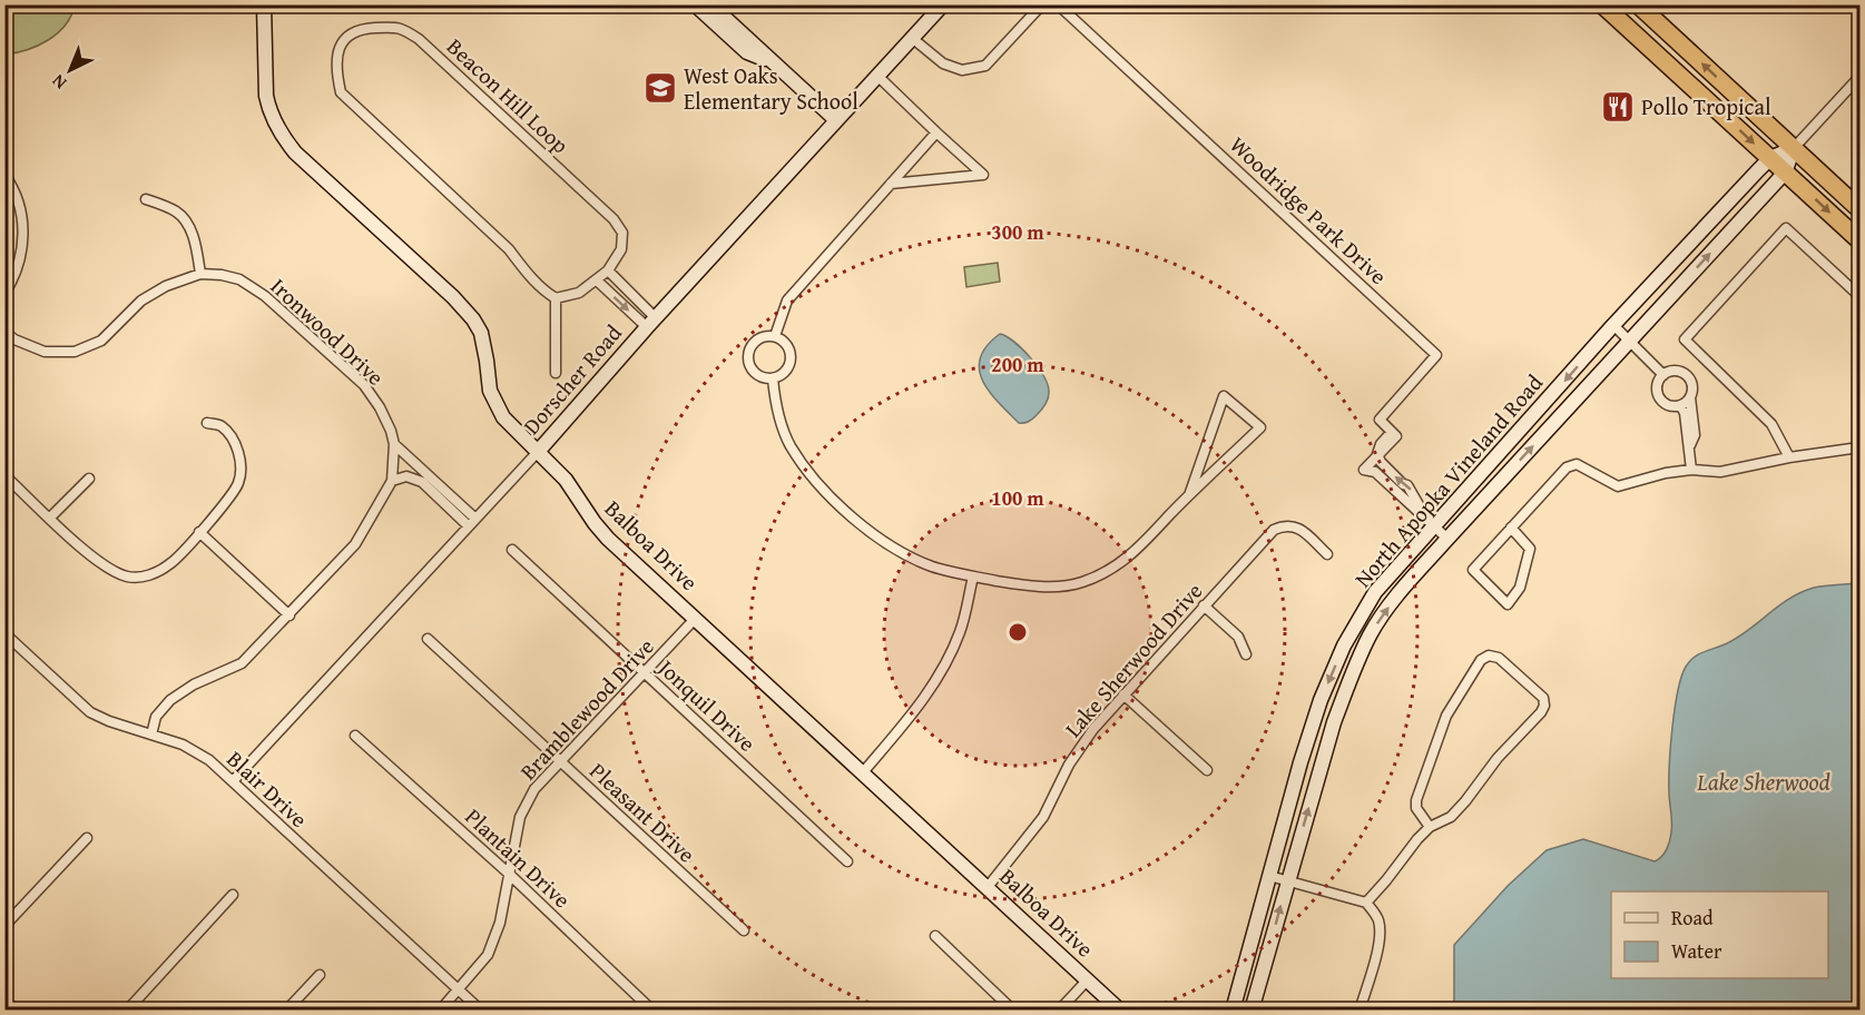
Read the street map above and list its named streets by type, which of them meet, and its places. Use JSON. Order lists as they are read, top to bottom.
{
  "streets": {
    "street": [
      "Beacon Hill Loop",
      "Woodridge Park Drive",
      "Ironwood Drive",
      "Dorscher Road",
      "North Apopka Vineland Road",
      "Balboa Drive",
      "Lake Sherwood Drive",
      "Jonquil Drive",
      "Bramblewood Drive",
      "Blair Drive",
      "Pleasant Drive",
      "Plantain Drive"
    ]
  },
  "crossings": [
    ["Woodridge Park Drive", "North Apopka Vineland Road"],
    ["Ironwood Drive", "Blair Drive"],
    ["Dorscher Road", "Balboa Drive"],
    ["Dorscher Road", "Blair Drive"],
    ["Balboa Drive", "Lake Sherwood Drive"],
    ["Balboa Drive", "Bramblewood Drive"],
    ["Jonquil Drive", "Bramblewood Drive"],
    ["Bramblewood Drive", "Blair Drive"],
    ["Bramblewood Drive", "Pleasant Drive"],
    ["Bramblewood Drive", "Plantain Drive"]
  ],
  "water": ["Lake Sherwood"],
  "places": {
    "school or university": ["West Oaks Elementary School"],
    "restaurant": ["Pollo Tropical"]
  },
  "legend": ["Road", "Water"],
  "north": "bottom left",
  "rings": ["300 m", "200 m", "100 m"]
}
